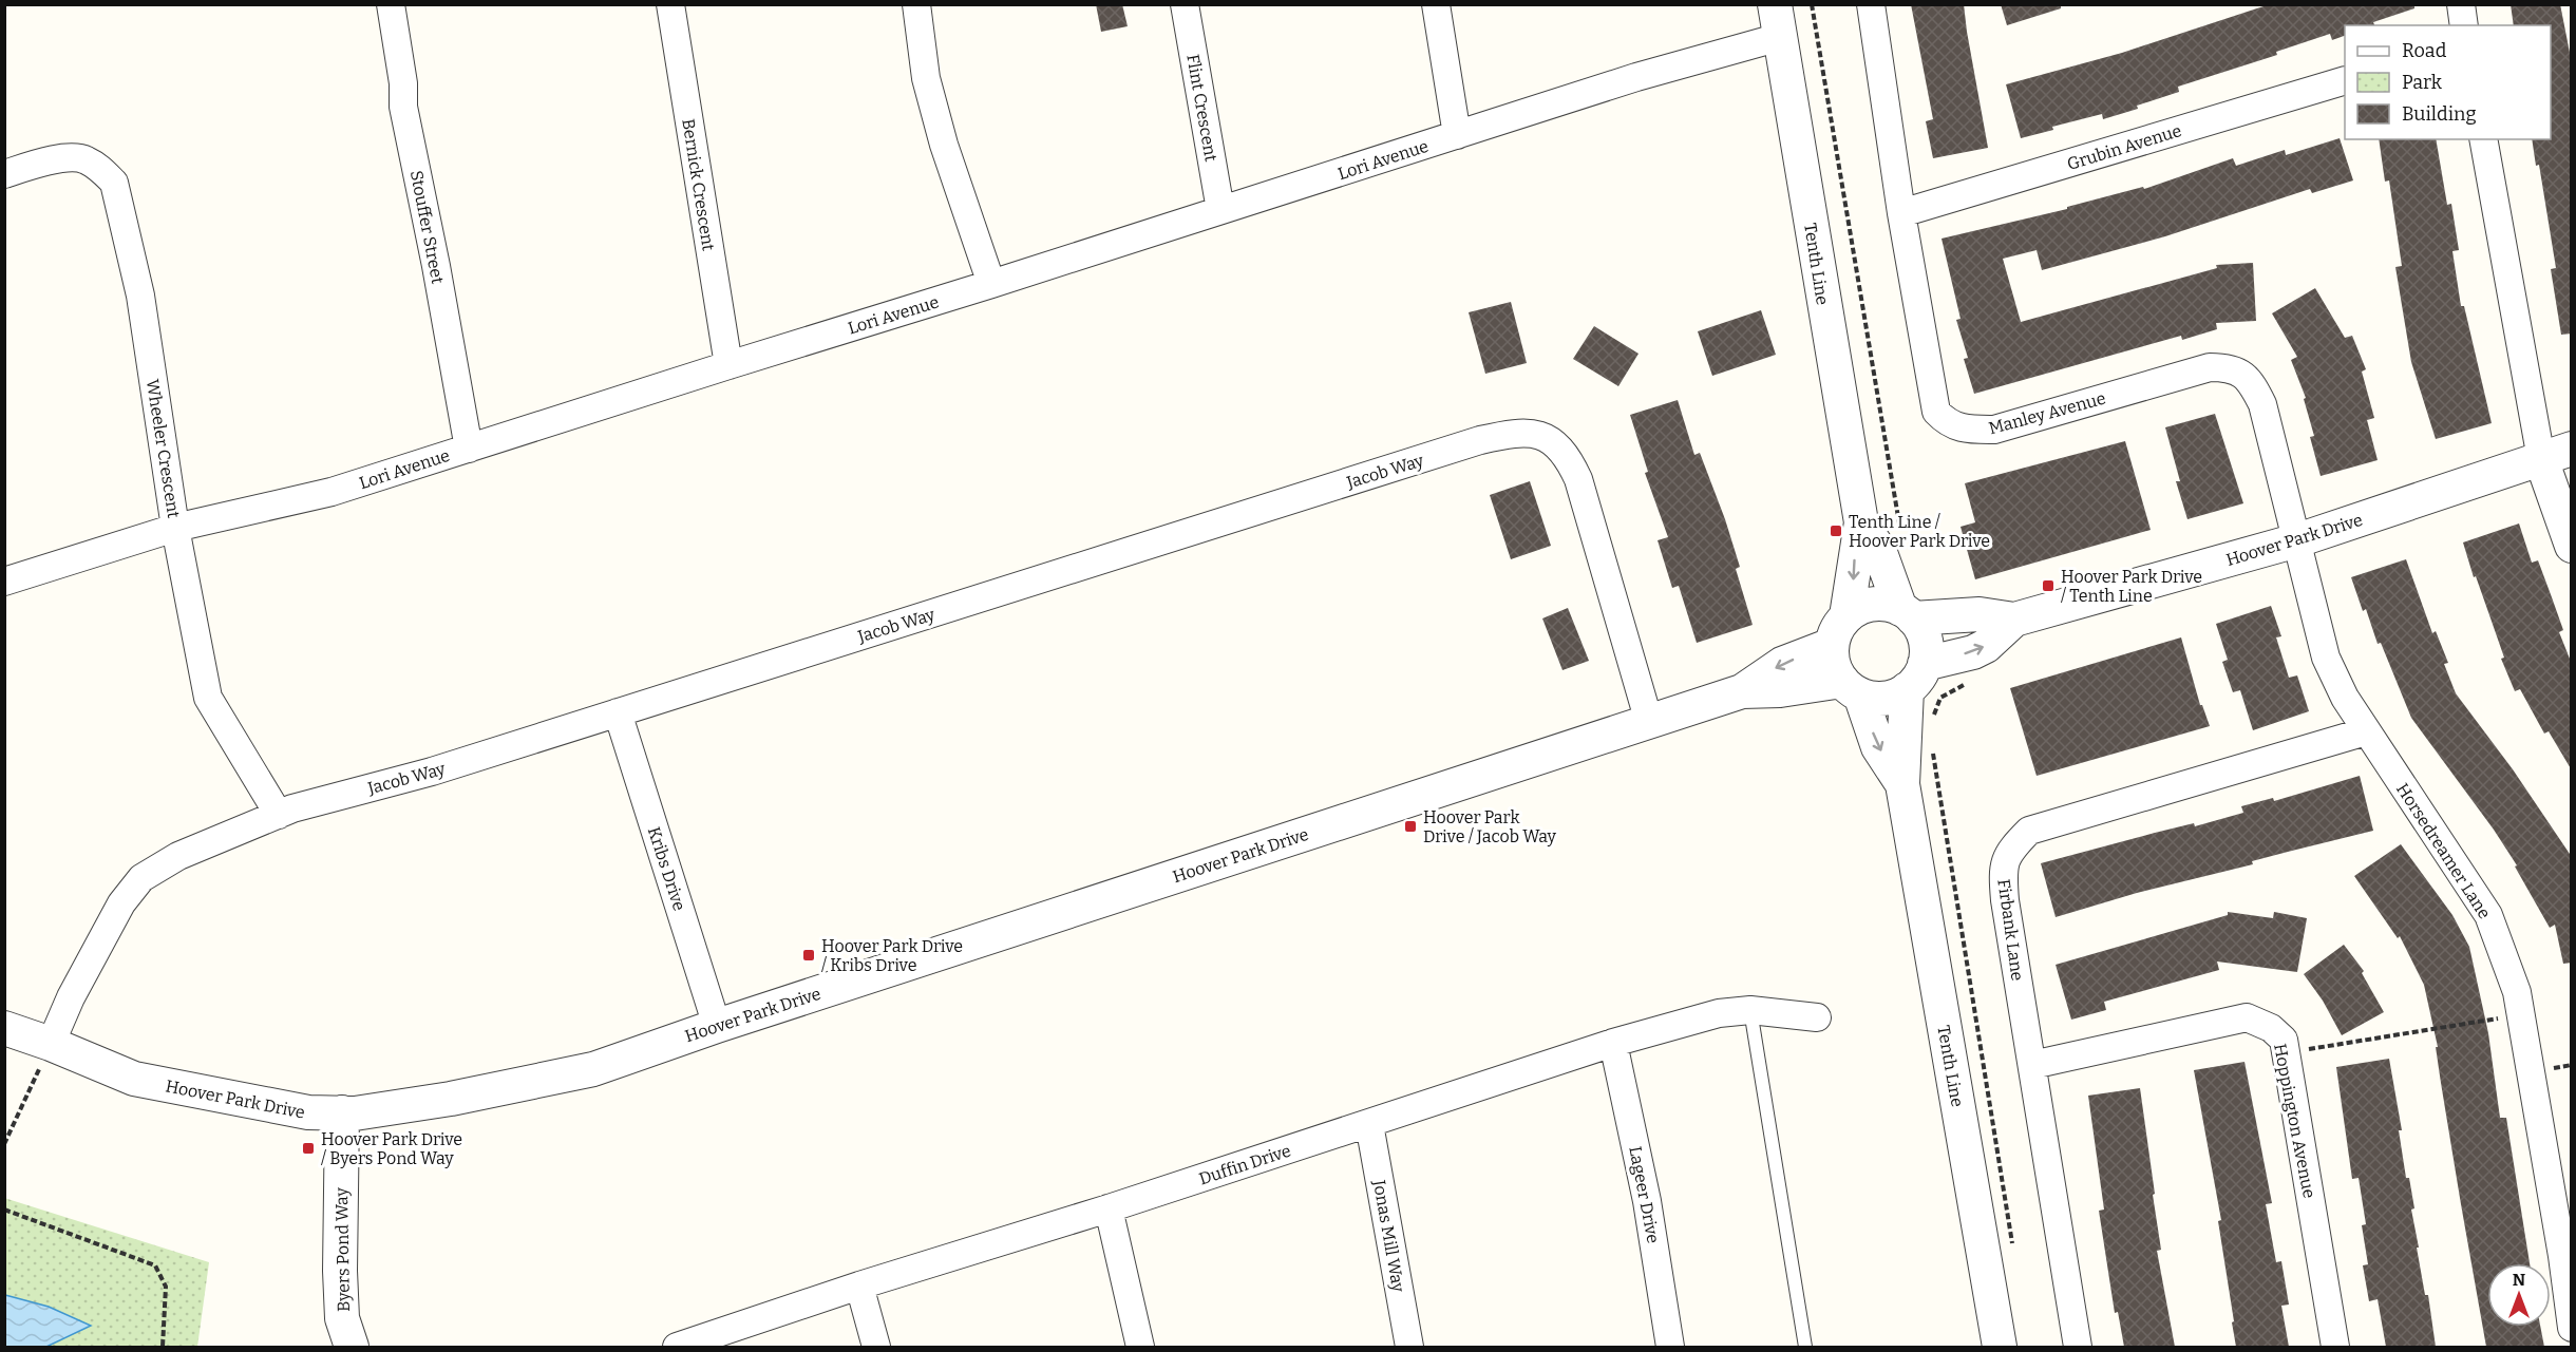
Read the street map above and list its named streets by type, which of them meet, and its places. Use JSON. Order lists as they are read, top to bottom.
{
  "streets": {
    "street": [
      "Flint Crescent",
      "Grubin Avenue",
      "Lori Avenue",
      "Bernick Crescent",
      "Stouffer Street",
      "Tenth Line",
      "Manley Avenue",
      "Wheeler Crescent",
      "Jacob Way",
      "Hoover Park Drive",
      "Horsedreamer Lane",
      "Kribs Drive",
      "Firbank Lane",
      "Hoppington Avenue",
      "Duffin Drive",
      "Lageer Drive",
      "Jonas Mill Way",
      "Byers Pond Way"
    ]
  },
  "crossings": [
    ["Flint Crescent", "Lori Avenue"],
    ["Grubin Avenue", "Manley Avenue"],
    ["Lori Avenue", "Bernick Crescent"],
    ["Lori Avenue", "Stouffer Street"],
    ["Lori Avenue", "Tenth Line"],
    ["Lori Avenue", "Wheeler Crescent"],
    ["Tenth Line", "Hoover Park Drive"],
    ["Manley Avenue", "Hoover Park Drive"],
    ["Manley Avenue", "Horsedreamer Lane"],
    ["Wheeler Crescent", "Jacob Way"],
    ["Jacob Way", "Hoover Park Drive"],
    ["Jacob Way", "Kribs Drive"],
    ["Hoover Park Drive", "Horsedreamer Lane"],
    ["Hoover Park Drive", "Kribs Drive"],
    ["Hoover Park Drive", "Byers Pond Way"],
    ["Horsedreamer Lane", "Firbank Lane"],
    ["Firbank Lane", "Hoppington Avenue"],
    ["Duffin Drive", "Lageer Drive"],
    ["Duffin Drive", "Jonas Mill Way"]
  ],
  "places": {
    "transit": [
      "Tenth Line / Hoover Park Drive",
      "Hoover Park Drive / Tenth Line",
      "Hoover Park Drive / Jacob Way",
      "Hoover Park Drive / Kribs Drive",
      "Hoover Park Drive / Byers Pond Way"
    ]
  },
  "legend": ["Road", "Park", "Building"],
  "north": "top"
}
